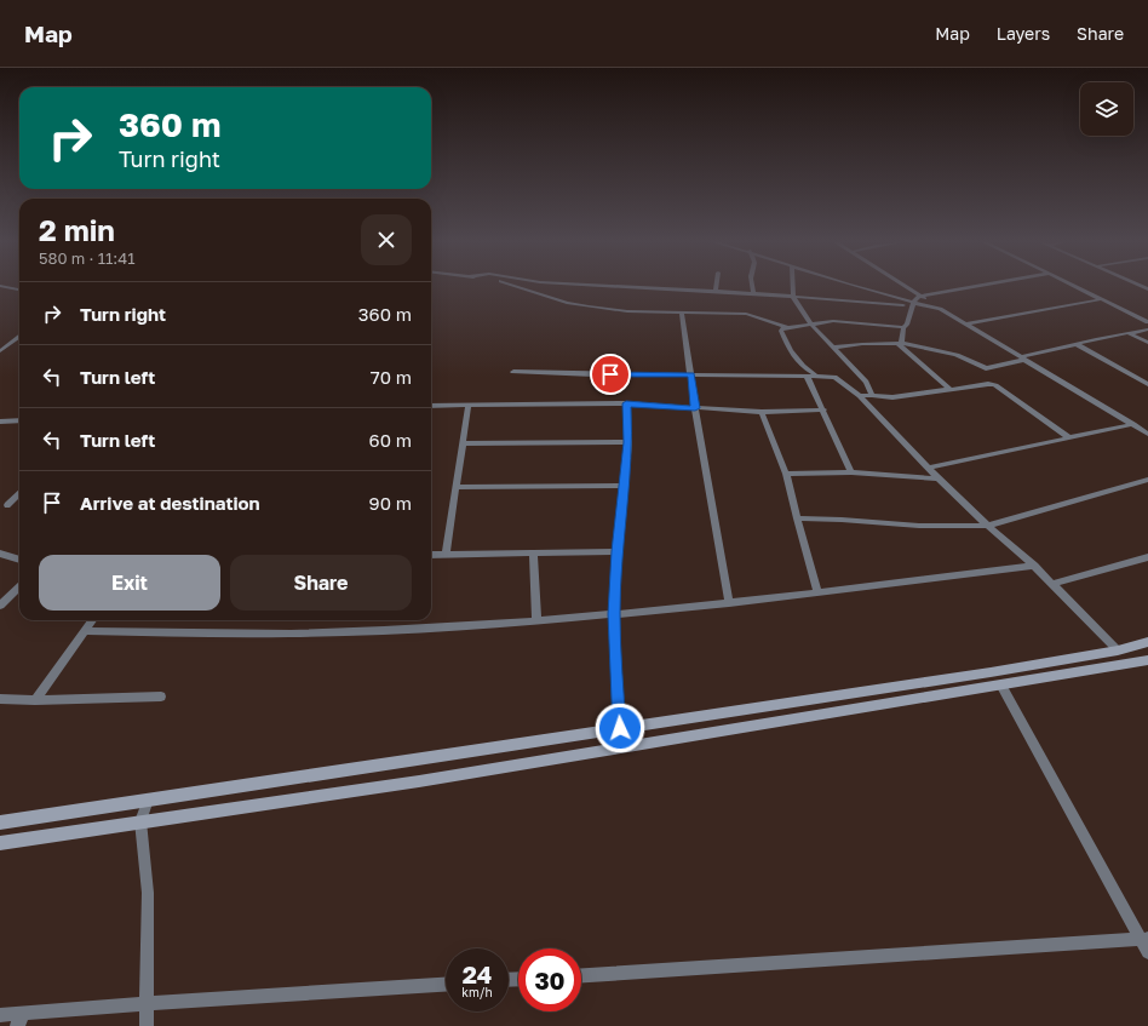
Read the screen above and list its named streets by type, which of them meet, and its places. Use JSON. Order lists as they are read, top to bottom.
{
  "page": {
    "header": "Map",
    "nav": ["Map", "Layers", "Share"],
    "turn": ["360 m", "Turn right"],
    "heading": ["2 min", "580 m · 11:41"],
    "list": [
      {
        "name": "Turn right",
        "value": "360 m"
      },
      {
        "name": "Turn left",
        "value": "70 m"
      },
      {
        "name": "Turn left",
        "value": "60 m"
      },
      {
        "name": "Arrive at destination",
        "value": "90 m"
      }
    ],
    "buttons": ["Exit", "Share"],
    "speed": "24 km/h",
    "limit": "30"
  }
}
